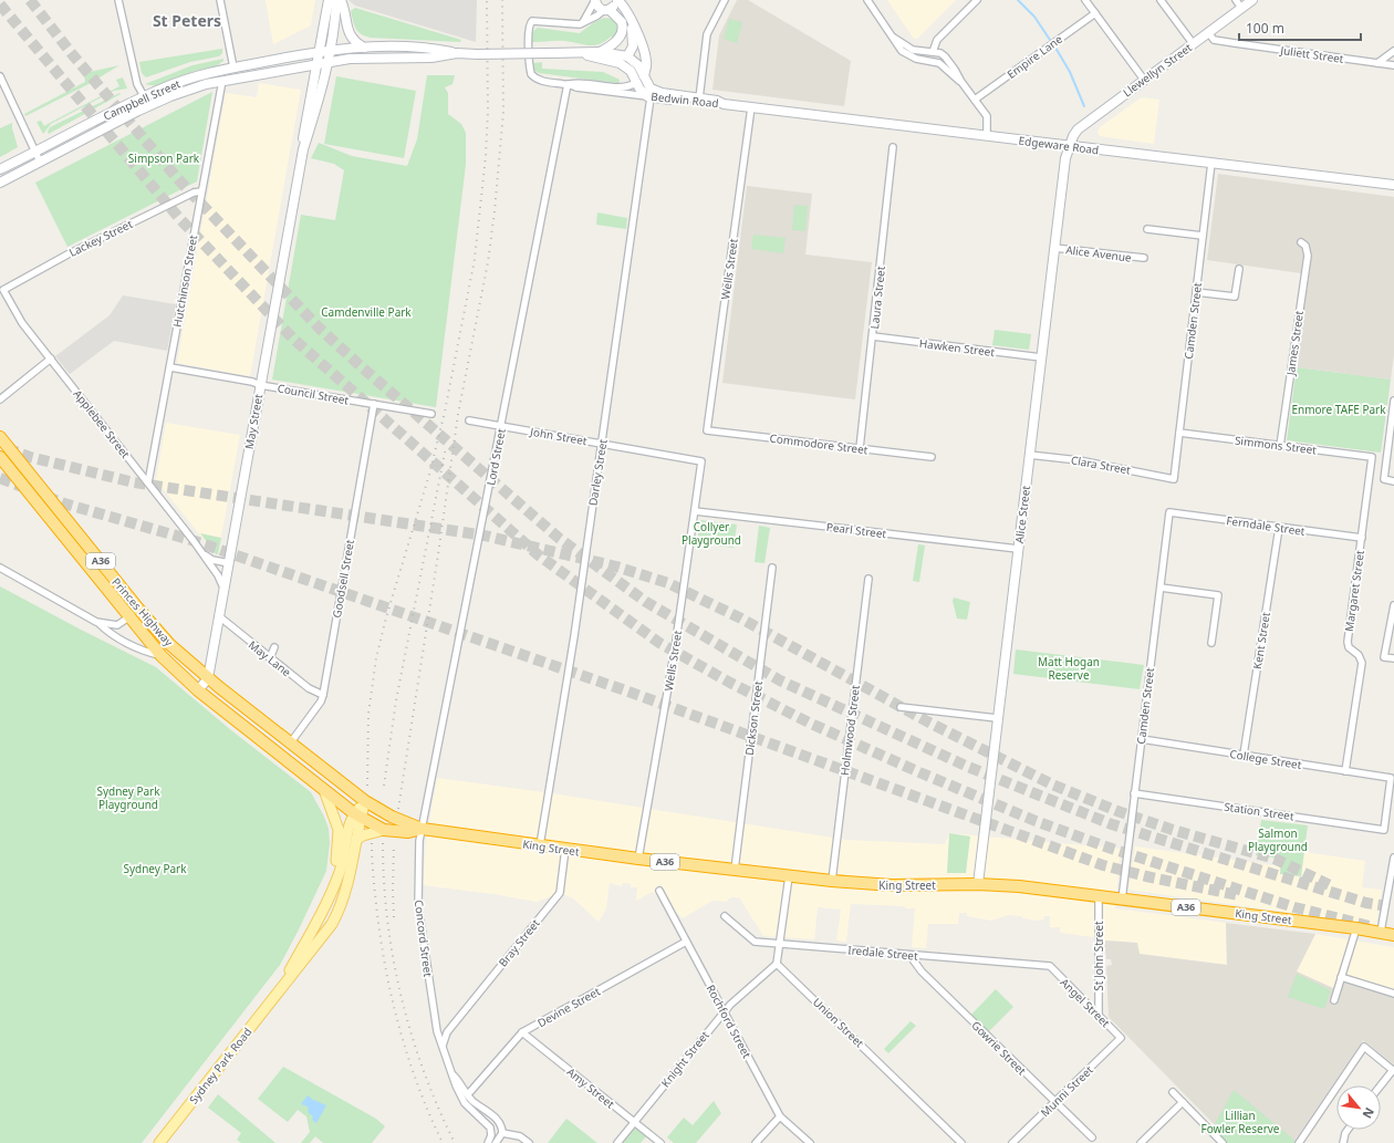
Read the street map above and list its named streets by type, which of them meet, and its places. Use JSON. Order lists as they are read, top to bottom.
{
  "streets": {
    "highway": ["A36", "Princes Highway", "King Street"],
    "main road": [
      "Llewellyn Street",
      "Campbell Street",
      "Bedwin Road",
      "Edgeware Road",
      "May Street",
      "Alice Street",
      "Sydney Park Road"
    ],
    "street": [
      "Juliett Street",
      "Empire Lane",
      "Lackey Street",
      "Alice Avenue",
      "Wells Street",
      "Hutchinson Street",
      "Laura Street",
      "Camden Street",
      "James Street",
      "Hawken Street",
      "Council Street",
      "Applebee Street",
      "John Street",
      "Commodore Street",
      "Simmons Street",
      "Lord Street",
      "Clara Street",
      "Darley Street",
      "Ferndale Street",
      "Pearl Street",
      "Goodsell Street",
      "Margaret Street",
      "Kent Street",
      "May Lane",
      "Dickson Street",
      "Holmwood Street",
      "College Street",
      "Station Street",
      "Concord Street",
      "Bray Street",
      "Iredale Street",
      "St John Street",
      "Angel Street",
      "Devine Street",
      "Rochford Street",
      "Union Street",
      "Gowrie Street",
      "Knight Street",
      "Amy Street",
      "Munni Street"
    ]
  },
  "crossings": [
    ["Juliett Street", "Llewellyn Street"],
    ["Llewellyn Street", "Edgeware Road"],
    ["Llewellyn Street", "Alice Street"],
    ["Campbell Street", "Hutchinson Street"],
    ["Campbell Street", "May Street"],
    ["Bedwin Road", "Edgeware Road"],
    ["Bedwin Road", "Darley Street"],
    ["Edgeware Road", "Wells Street"],
    ["Edgeware Road", "Camden Street"],
    ["Edgeware Road", "Alice Street"],
    ["Lackey Street", "Hutchinson Street"],
    ["Lackey Street", "Applebee Street"],
    ["Alice Avenue", "Alice Street"],
    ["Wells Street", "John Street"],
    ["Wells Street", "Commodore Street"],
    ["Wells Street", "Pearl Street"],
    ["Wells Street", "King Street"],
    ["Hutchinson Street", "Council Street"],
    ["Hutchinson Street", "Applebee Street"],
    ["Laura Street", "Hawken Street"],
    ["Laura Street", "Commodore Street"],
    ["Camden Street", "Simmons Street"],
    ["Camden Street", "Clara Street"],
    ["Camden Street", "Ferndale Street"],
    ["Camden Street", "College Street"],
    ["Camden Street", "Station Street"],
    ["Camden Street", "King Street"],
    ["James Street", "Simmons Street"],
    ["Hawken Street", "Alice Street"],
    ["Council Street", "May Street"],
    ["Council Street", "Goodsell Street"],
    ["May Street", "Applebee Street"],
    ["May Street", "Princes Highway"],
    ["May Street", "May Lane"],
    ["May Street", "King Street"],
    ["John Street", "Lord Street"],
    ["John Street", "Darley Street"],
    ["Simmons Street", "Margaret Street"],
    ["Lord Street", "King Street"],
    ["Lord Street", "Concord Street"],
    ["Clara Street", "Alice Street"],
    ["Darley Street", "King Street"],
    ["Alice Street", "Pearl Street"],
    ["Alice Street", "King Street"],
    ["Ferndale Street", "Margaret Street"],
    ["Ferndale Street", "Kent Street"],
    ["Goodsell Street", "May Lane"],
    ["Goodsell Street", "King Street"],
    ["Margaret Street", "College Street"],
    ["Princes Highway", "King Street"],
    ["Kent Street", "College Street"],
    ["Dickson Street", "King Street"],
    ["Holmwood Street", "King Street"],
    ["College Street", "Station Street"],
    ["King Street", "Concord Street"],
    ["King Street", "Bray Street"],
    ["King Street", "St John Street"],
    ["King Street", "Sydney Park Road"],
    ["Concord Street", "Bray Street"],
    ["Iredale Street", "Angel Street"],
    ["Iredale Street", "Gowrie Street"],
    ["St John Street", "Angel Street"],
    ["Angel Street", "Munni Street"],
    ["Devine Street", "Rochford Street"],
    ["Devine Street", "Amy Street"],
    ["Rochford Street", "Knight Street"],
    ["Union Street", "Knight Street"],
    ["Gowrie Street", "Munni Street"],
    ["Knight Street", "Amy Street"]
  ],
  "districts": ["St Peters"],
  "parks": [
    "Simpson Park",
    "Camdenville Park",
    "Enmore TAFE Park",
    "Collyer Playground",
    "Matt Hogan Reserve",
    "Sydney Park Playground",
    "Salmon Playground",
    "Sydney Park",
    "Lillian Fowler Reserve"
  ],
  "scale_bar": "100 m",
  "north": "bottom right"
}
